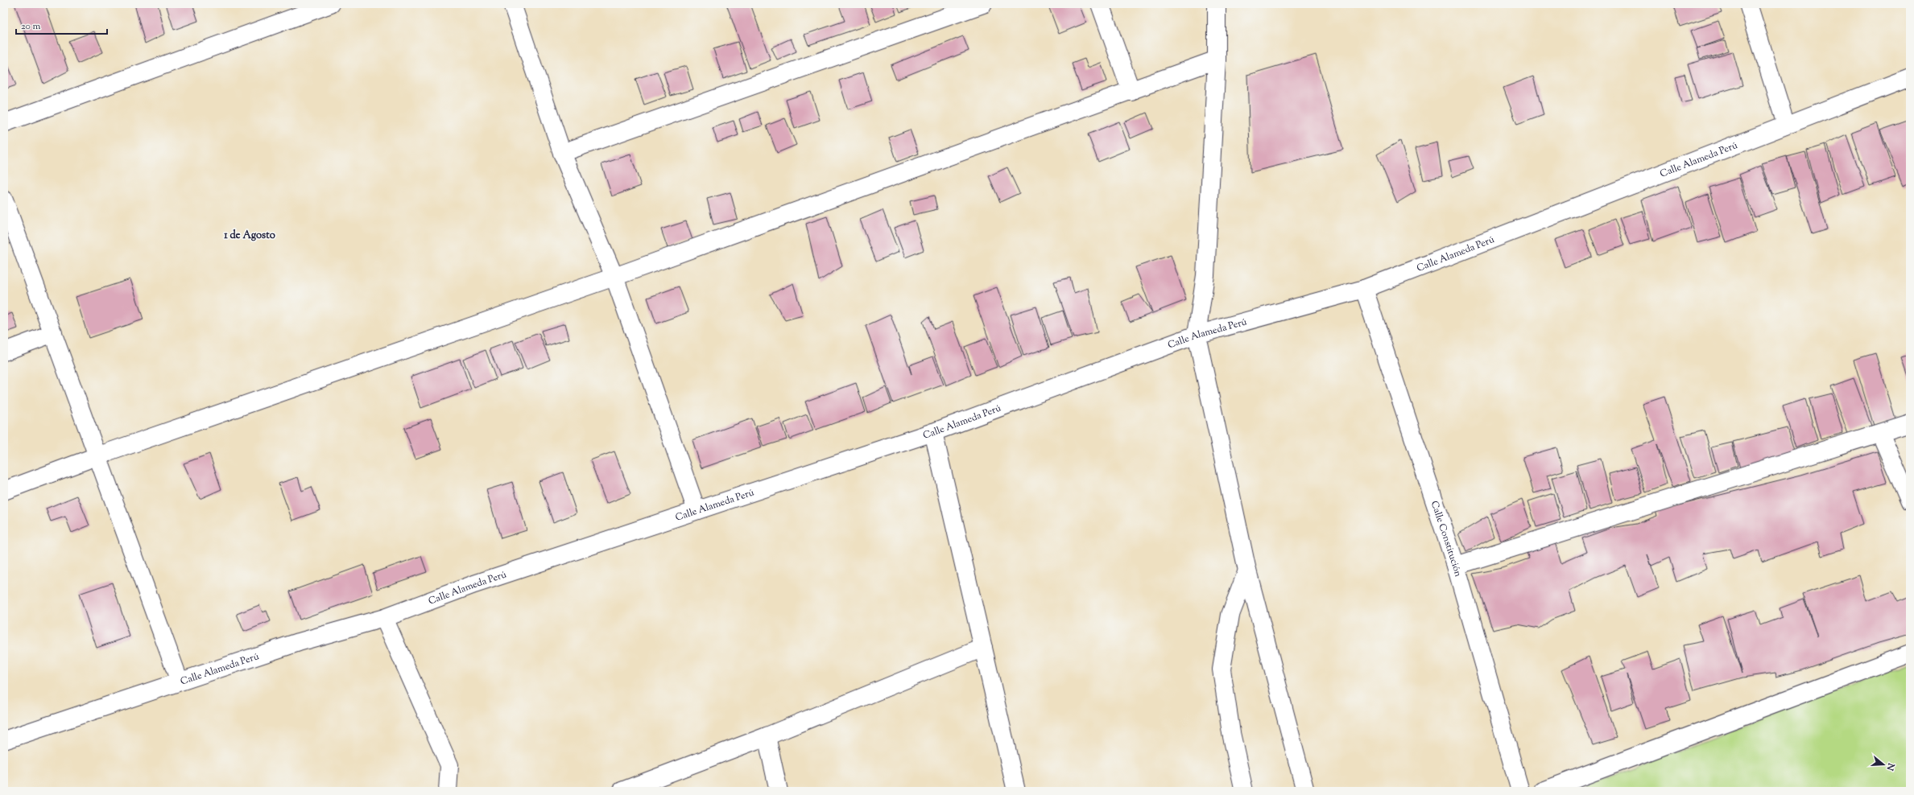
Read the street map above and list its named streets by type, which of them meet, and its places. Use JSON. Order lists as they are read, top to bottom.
{
  "streets": {
    "street": ["Calle Alameda Perú", "Calle Constitución"]
  },
  "crossings": [
    ["Calle Alameda Perú", "Calle Constitución"]
  ],
  "districts": ["1 de Agosto"],
  "scale_bar": "20 m",
  "north": "right"
}
